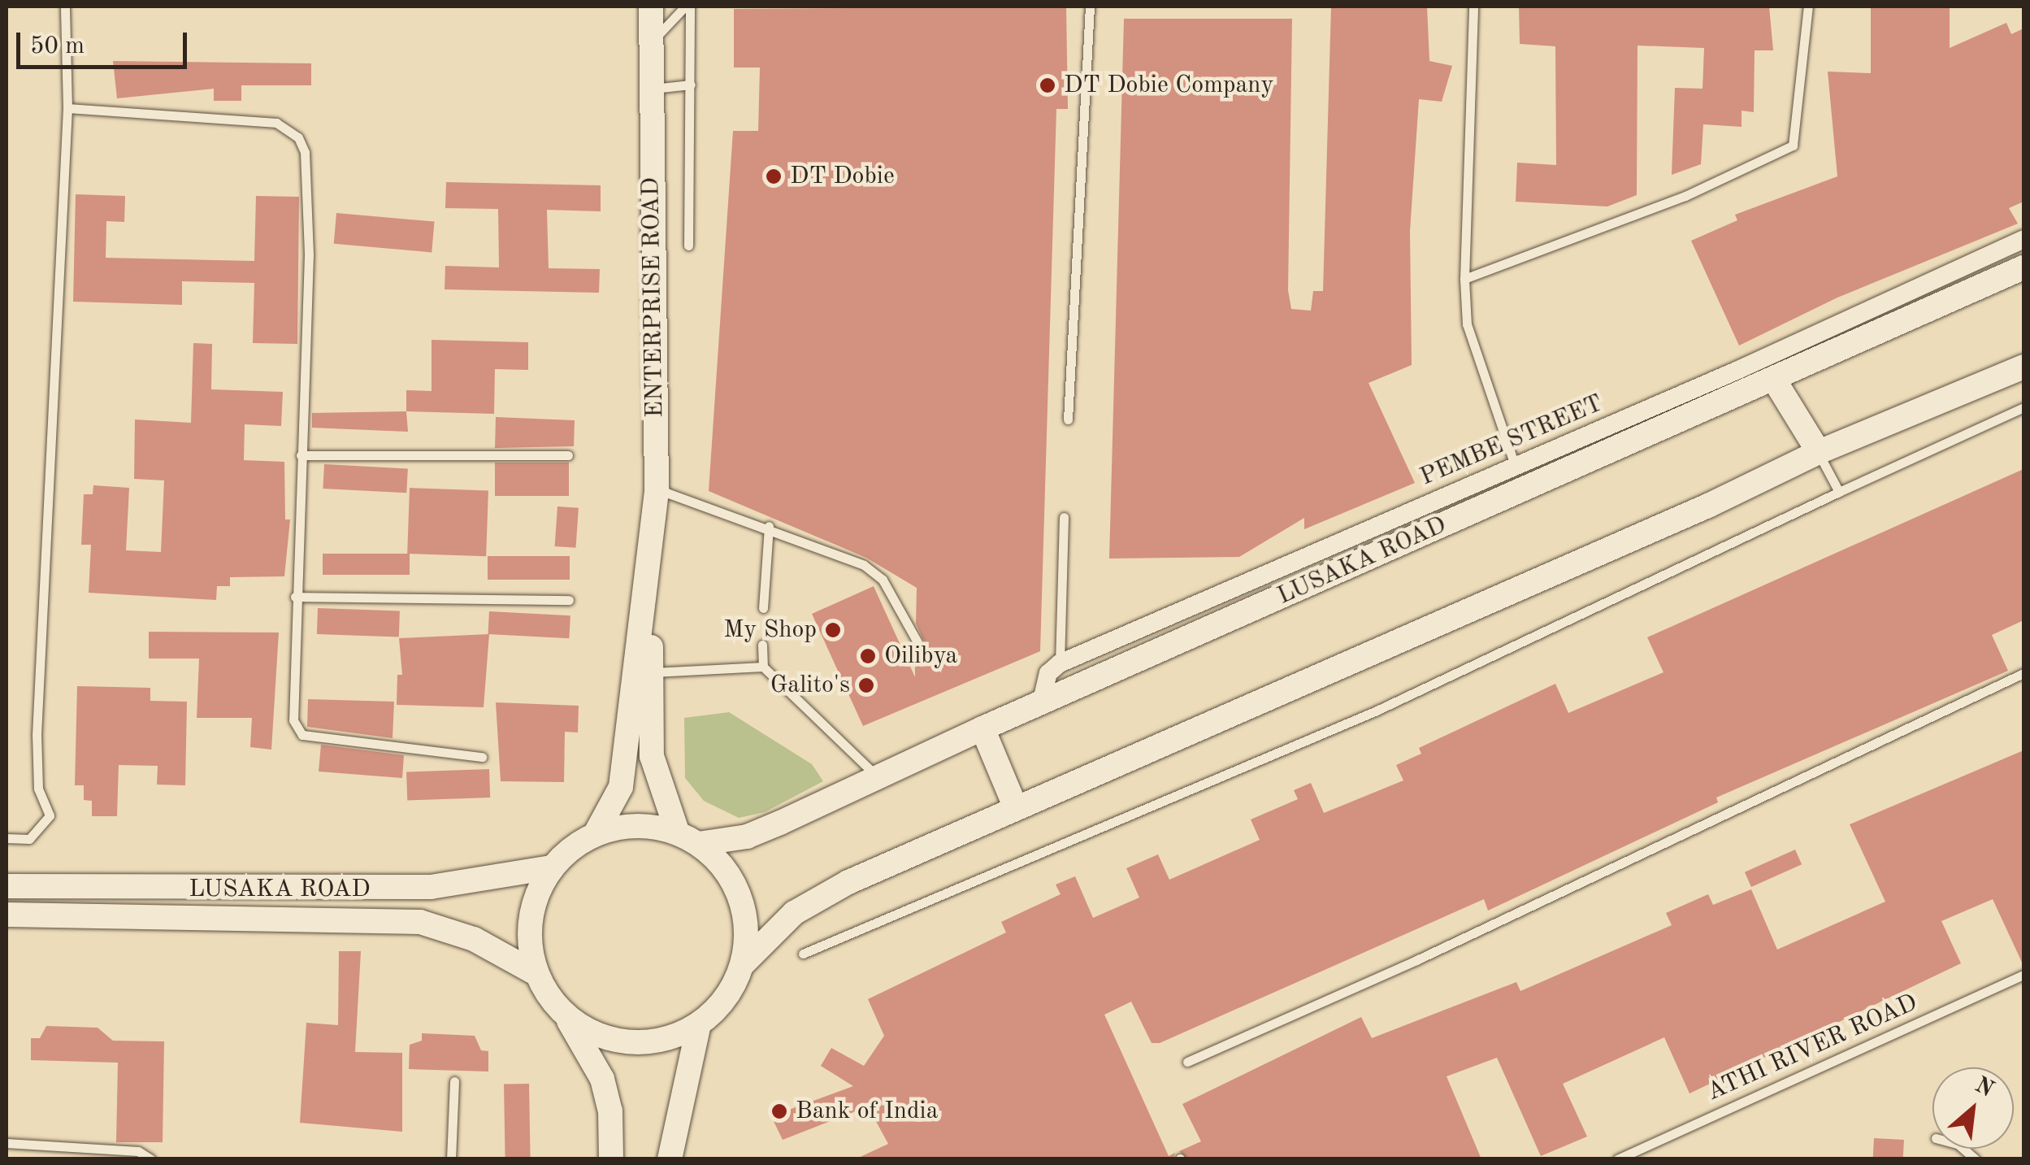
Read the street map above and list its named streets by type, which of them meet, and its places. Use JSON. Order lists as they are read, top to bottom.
{
  "streets": {
    "main road": ["ENTERPRISE ROAD", "LUSAKA ROAD"],
    "street": ["PEMBE STREET"],
    "lane": ["ATHI RIVER ROAD"]
  },
  "crossings": [
    ["ENTERPRISE ROAD", "LUSAKA ROAD"]
  ],
  "places": [
    "DT Dobie Company",
    "DT Dobie",
    "My Shop",
    "Oilibya",
    "Galito's",
    "Bank of India"
  ],
  "scale_bar": "50 m",
  "north": "top right"
}
